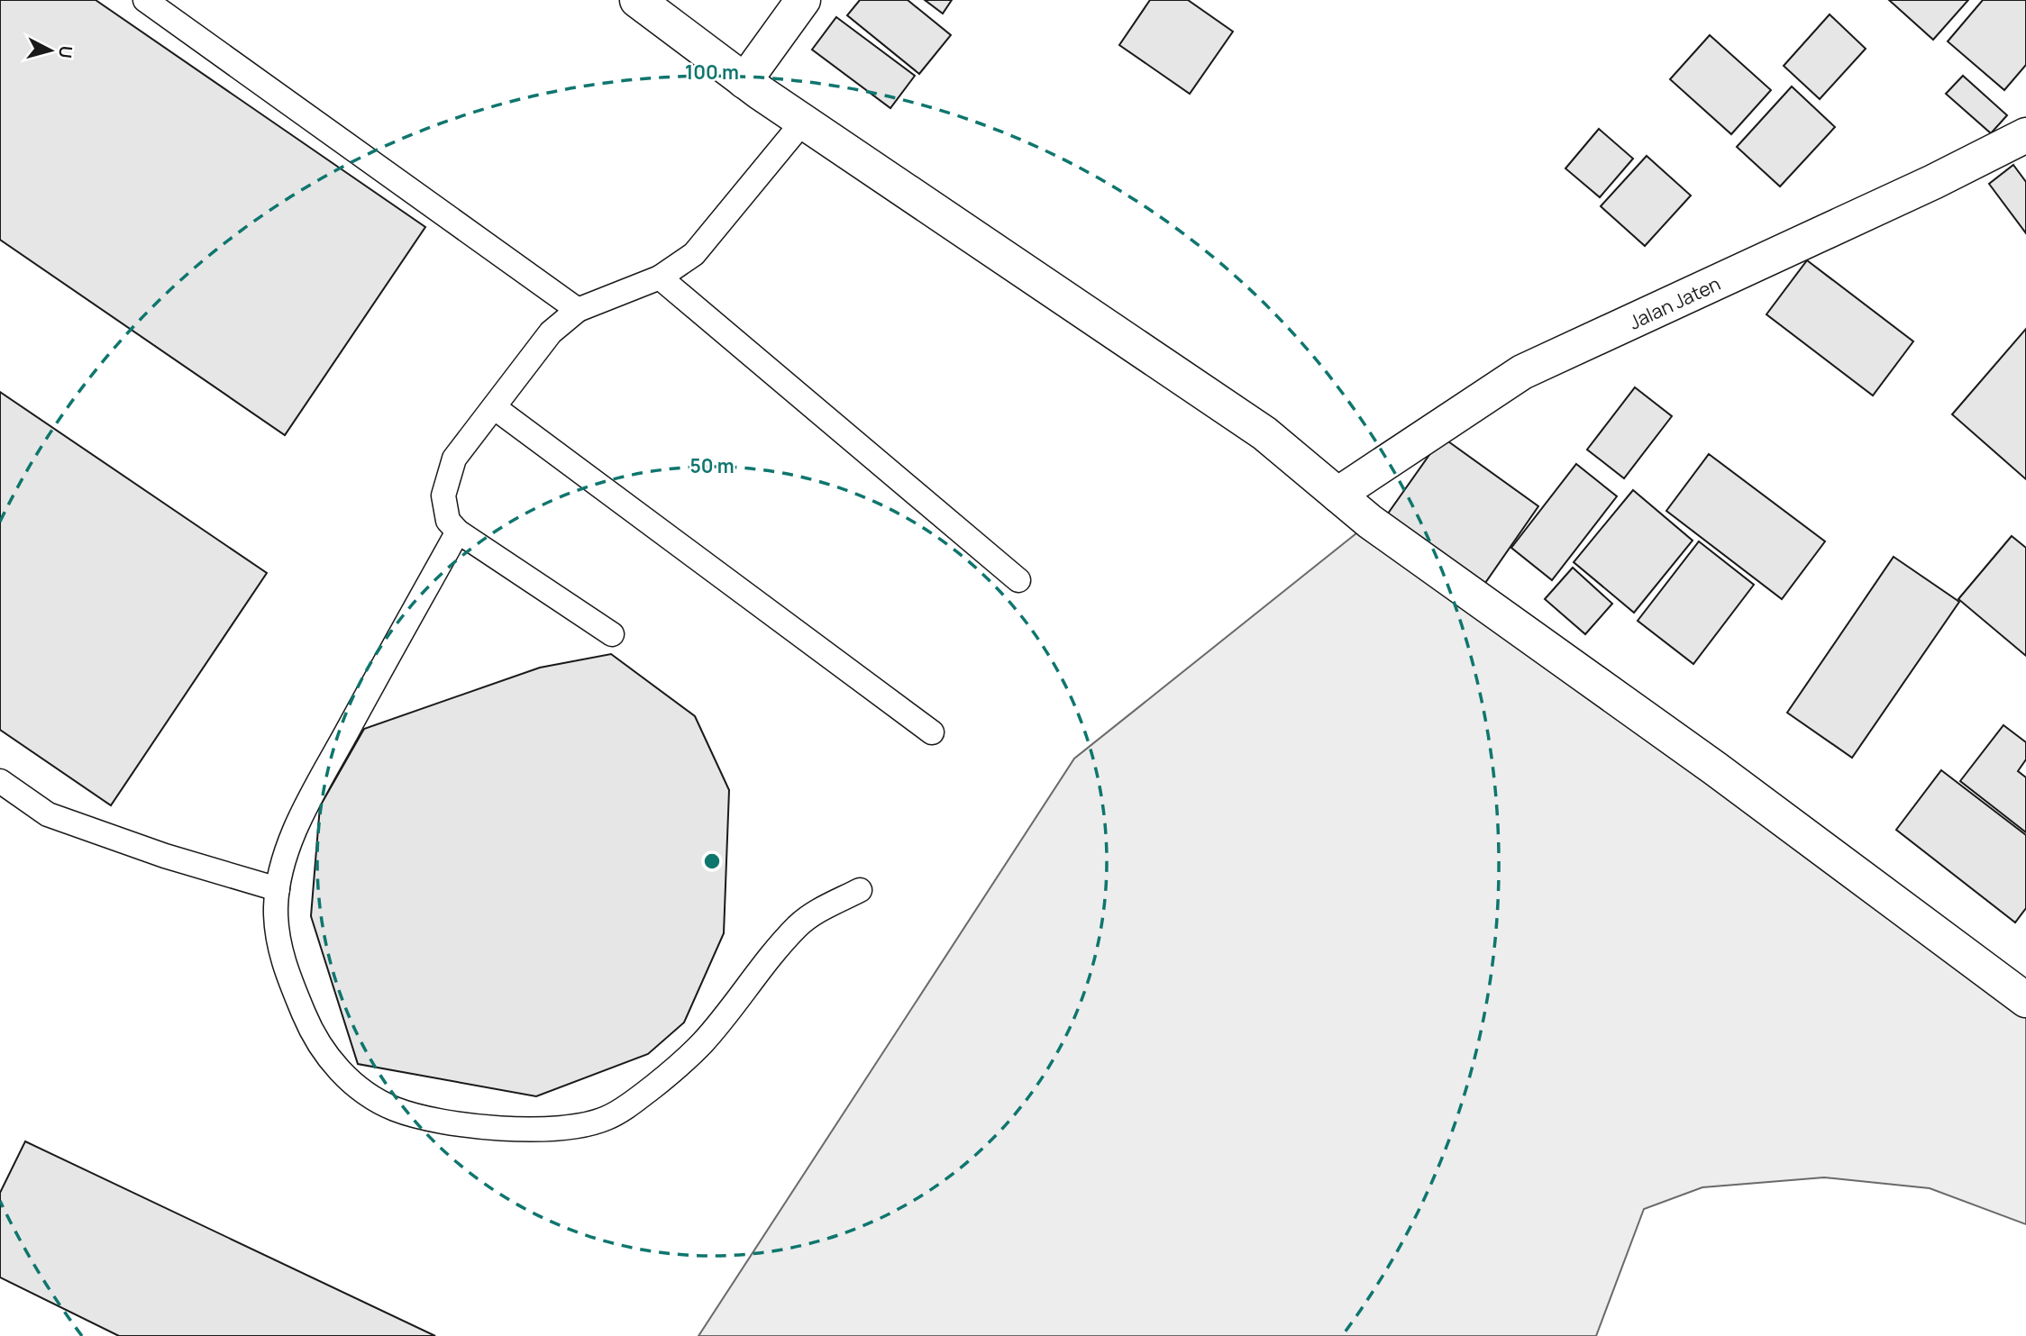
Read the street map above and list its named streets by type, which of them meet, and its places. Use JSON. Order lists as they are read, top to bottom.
{
  "streets": {
    "main road": ["Jalan Jaten"]
  },
  "north": "right",
  "rings": ["100 m", "50 m"]
}
